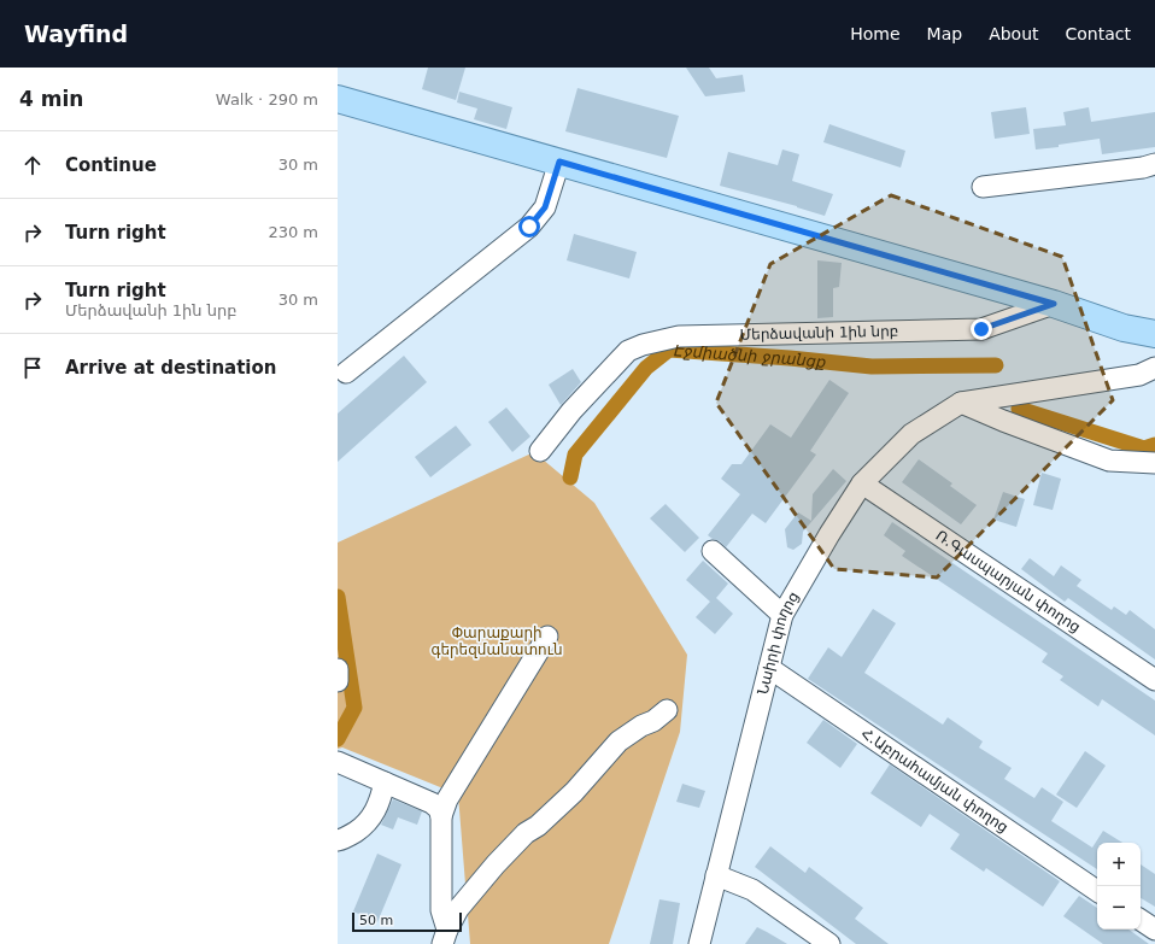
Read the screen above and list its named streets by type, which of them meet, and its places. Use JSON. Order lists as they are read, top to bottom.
{
  "streets": {
    "street": [
      "Մերձավանի 1ին նրբ",
      "Ռ.Գասպարյան փողոց",
      "Նաիրի փողոց",
      "Հ.Աբրահամյան փողոց"
    ]
  },
  "crossings": [
    ["Ռ.Գասպարյան փողոց", "Նաիրի փողոց"],
    ["Նաիրի փողոց", "Հ.Աբրահամյան փողոց"]
  ],
  "water": ["Էջմիածնի ջրանցք"],
  "parks": ["Փարաքարի գերեզմանատուն"],
  "scale_bar": "50 m",
  "page": {
    "header": "Wayfind",
    "nav": [
      "Home",
      "Map",
      "About",
      "Contact"
    ],
    "heading": ["4 min", "Walk · 290 m"],
    "list": [
      ["Continue", "30 m"],
      ["Turn right", "230 m"],
      ["Turn right", "Մերձավանի 1ին նրբ", "30 m"],
      "Arrive at destination"
    ],
    "map_buttons": ["+", "−"],
    "scale": "50 m"
  }
}
